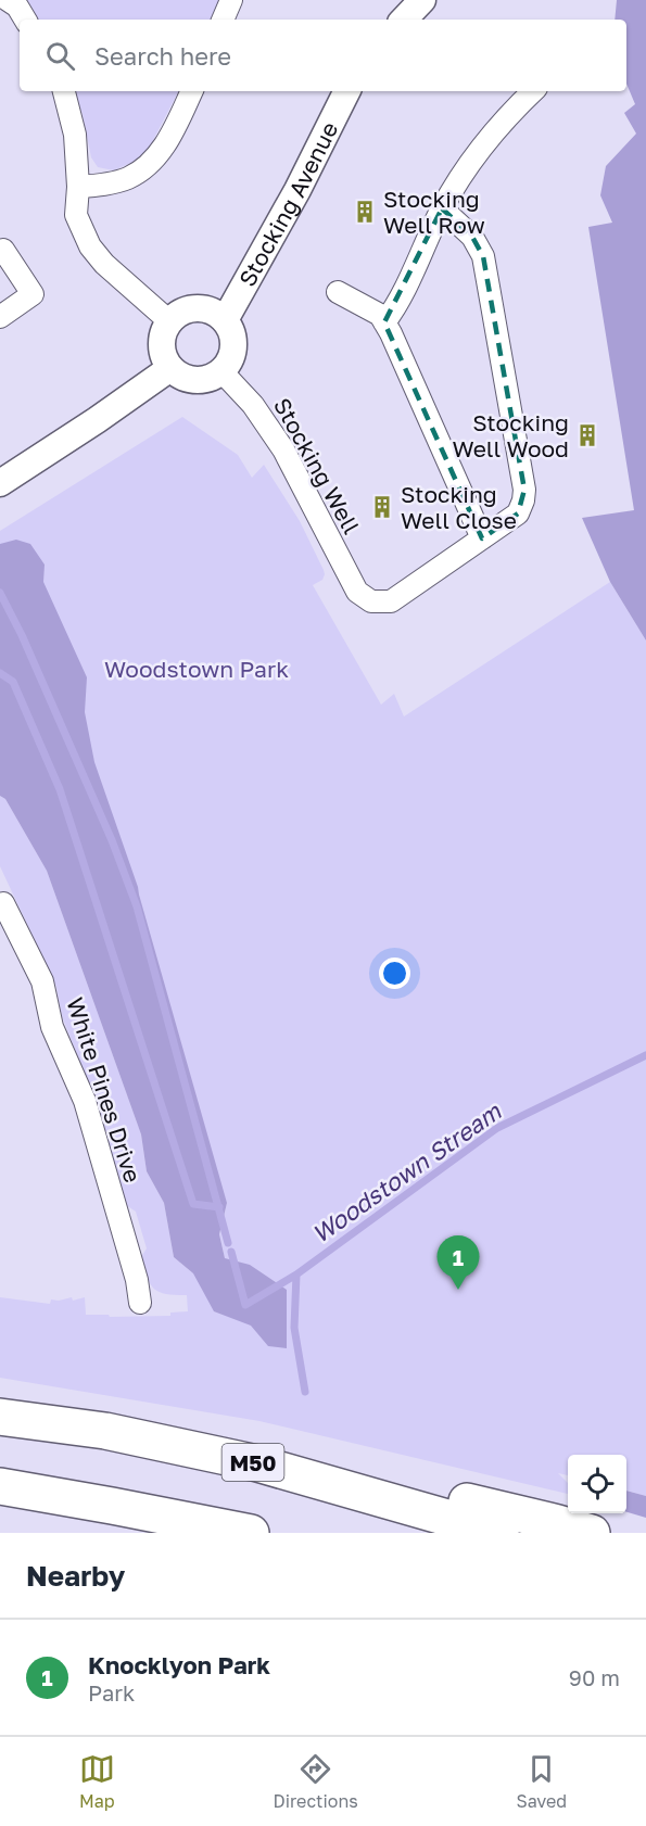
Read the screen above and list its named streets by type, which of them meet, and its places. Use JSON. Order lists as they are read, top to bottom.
{
  "streets": {
    "highway": ["M50"],
    "street": ["Stocking Avenue", "Stocking Well", "White Pines Drive"]
  },
  "crossings": [
    ["Stocking Avenue", "Stocking Well"]
  ],
  "water": ["Woodstown Stream"],
  "parks": ["Woodstown Park"],
  "places": {
    "building": ["Stocking Well Row", "Stocking Well Wood", "Stocking Well Close"]
  },
  "page": {
    "search": "Search here",
    "pins": "1",
    "heading": "Nearby",
    "list": [
      {
        "mark": "1",
        "name": "Knocklyon Park",
        "note": "Park",
        "value": "90 m"
      }
    ],
    "nav": ["Map", "Directions", "Saved"]
  }
}
